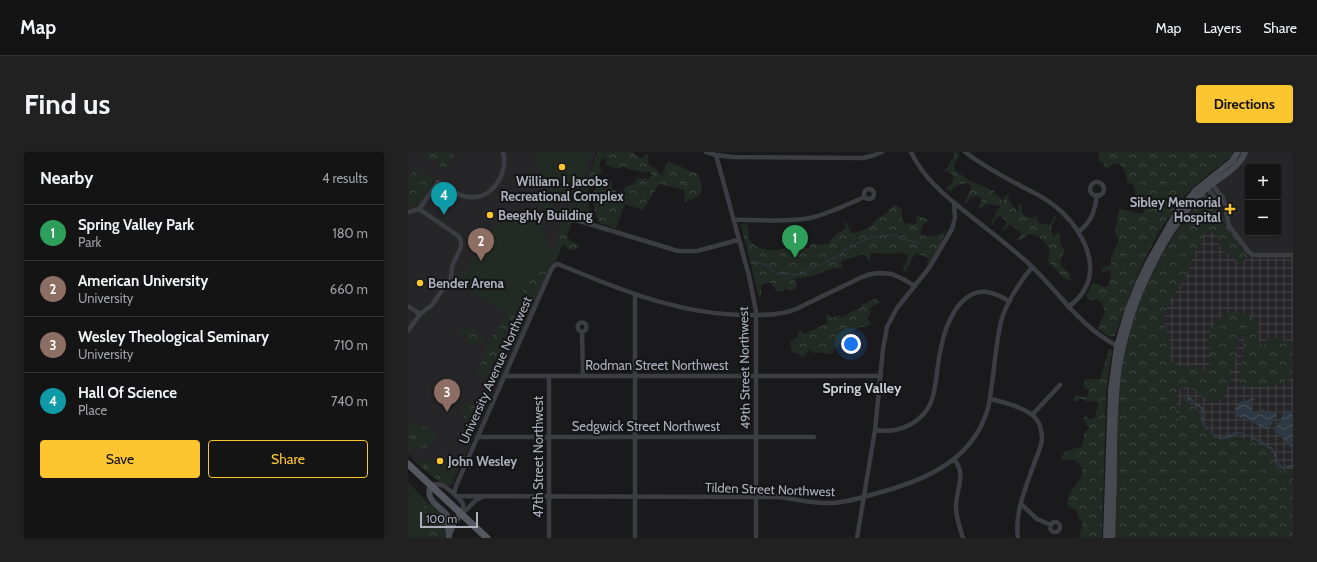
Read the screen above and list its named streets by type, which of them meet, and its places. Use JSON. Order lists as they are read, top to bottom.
{
  "streets": {
    "street": [
      "Rodman Street Northwest",
      "49th Street Northwest",
      "University Avenue Northwest",
      "Sedgwick Street Northwest",
      "47th Street Northwest",
      "Tilden Street Northwest"
    ]
  },
  "crossings": [
    ["Rodman Street Northwest", "49th Street Northwest"],
    ["Rodman Street Northwest", "University Avenue Northwest"],
    ["Rodman Street Northwest", "47th Street Northwest"],
    ["49th Street Northwest", "Sedgwick Street Northwest"],
    ["49th Street Northwest", "Tilden Street Northwest"],
    ["University Avenue Northwest", "Sedgwick Street Northwest"],
    ["University Avenue Northwest", "Tilden Street Northwest"],
    ["Sedgwick Street Northwest", "47th Street Northwest"],
    ["47th Street Northwest", "Tilden Street Northwest"]
  ],
  "districts": ["Spring Valley"],
  "places": {
    "other": [
      "William I. Jacobs Recreational Complex",
      "Beeghly Building",
      "Bender Arena",
      "John Wesley"
    ],
    "health": ["Sibley Memorial Hospital"]
  },
  "scale_bar": "100 m",
  "page": {
    "header": "Map",
    "nav": ["Map", "Layers", "Share"],
    "buttons": [
      "Directions",
      ["Save", "Share"]
    ],
    "title": "Find us",
    "heading": ["Nearby", "4 results"],
    "map_buttons": ["+", "−"],
    "pins": [
      "4",
      "1",
      "2",
      "3"
    ],
    "list": [
      {
        "mark": "1",
        "name": "Spring Valley Park",
        "note": "Park",
        "value": "180 m"
      },
      {
        "mark": "2",
        "name": "American University",
        "note": "University",
        "value": "660 m"
      },
      {
        "mark": "3",
        "name": "Wesley Theological Seminary",
        "note": "University",
        "value": "710 m"
      },
      {
        "mark": "4",
        "name": "Hall Of Science",
        "note": "Place",
        "value": "740 m"
      }
    ],
    "scale": "100 m"
  }
}
